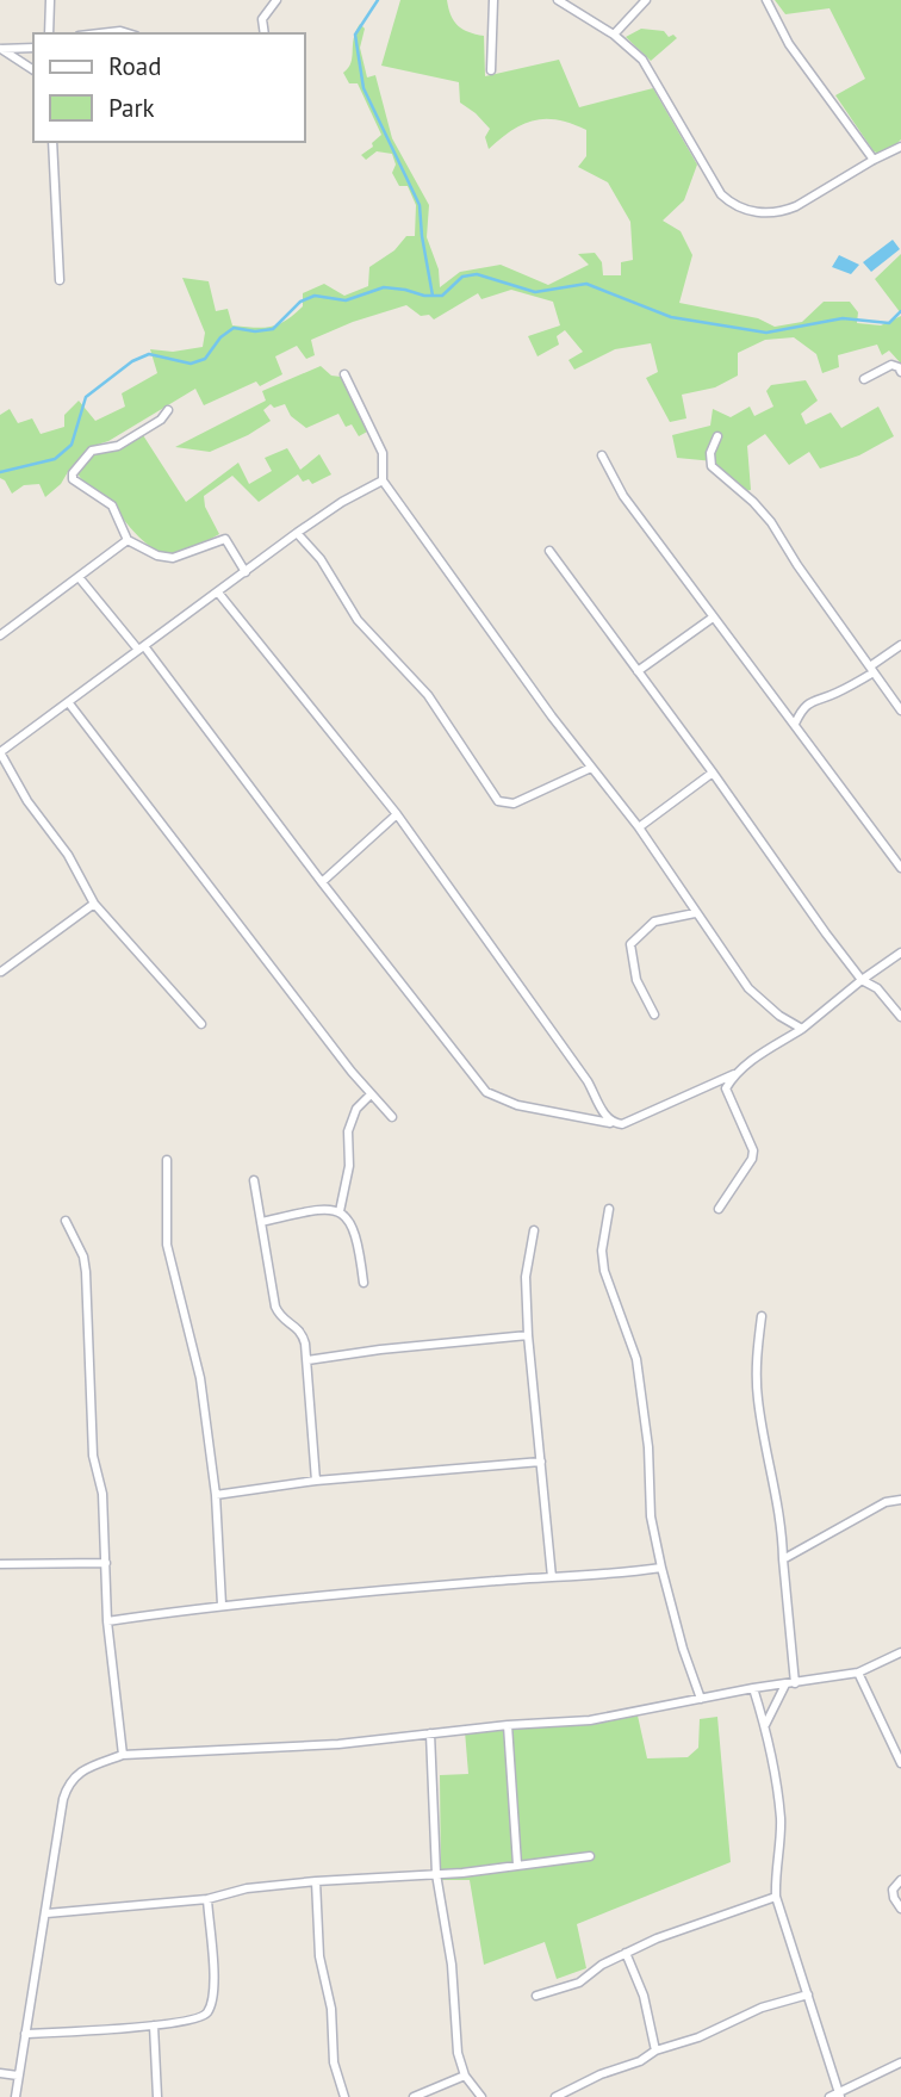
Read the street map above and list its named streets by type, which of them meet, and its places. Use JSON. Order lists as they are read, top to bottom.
{
  "legend": ["Road", "Park"]
}
